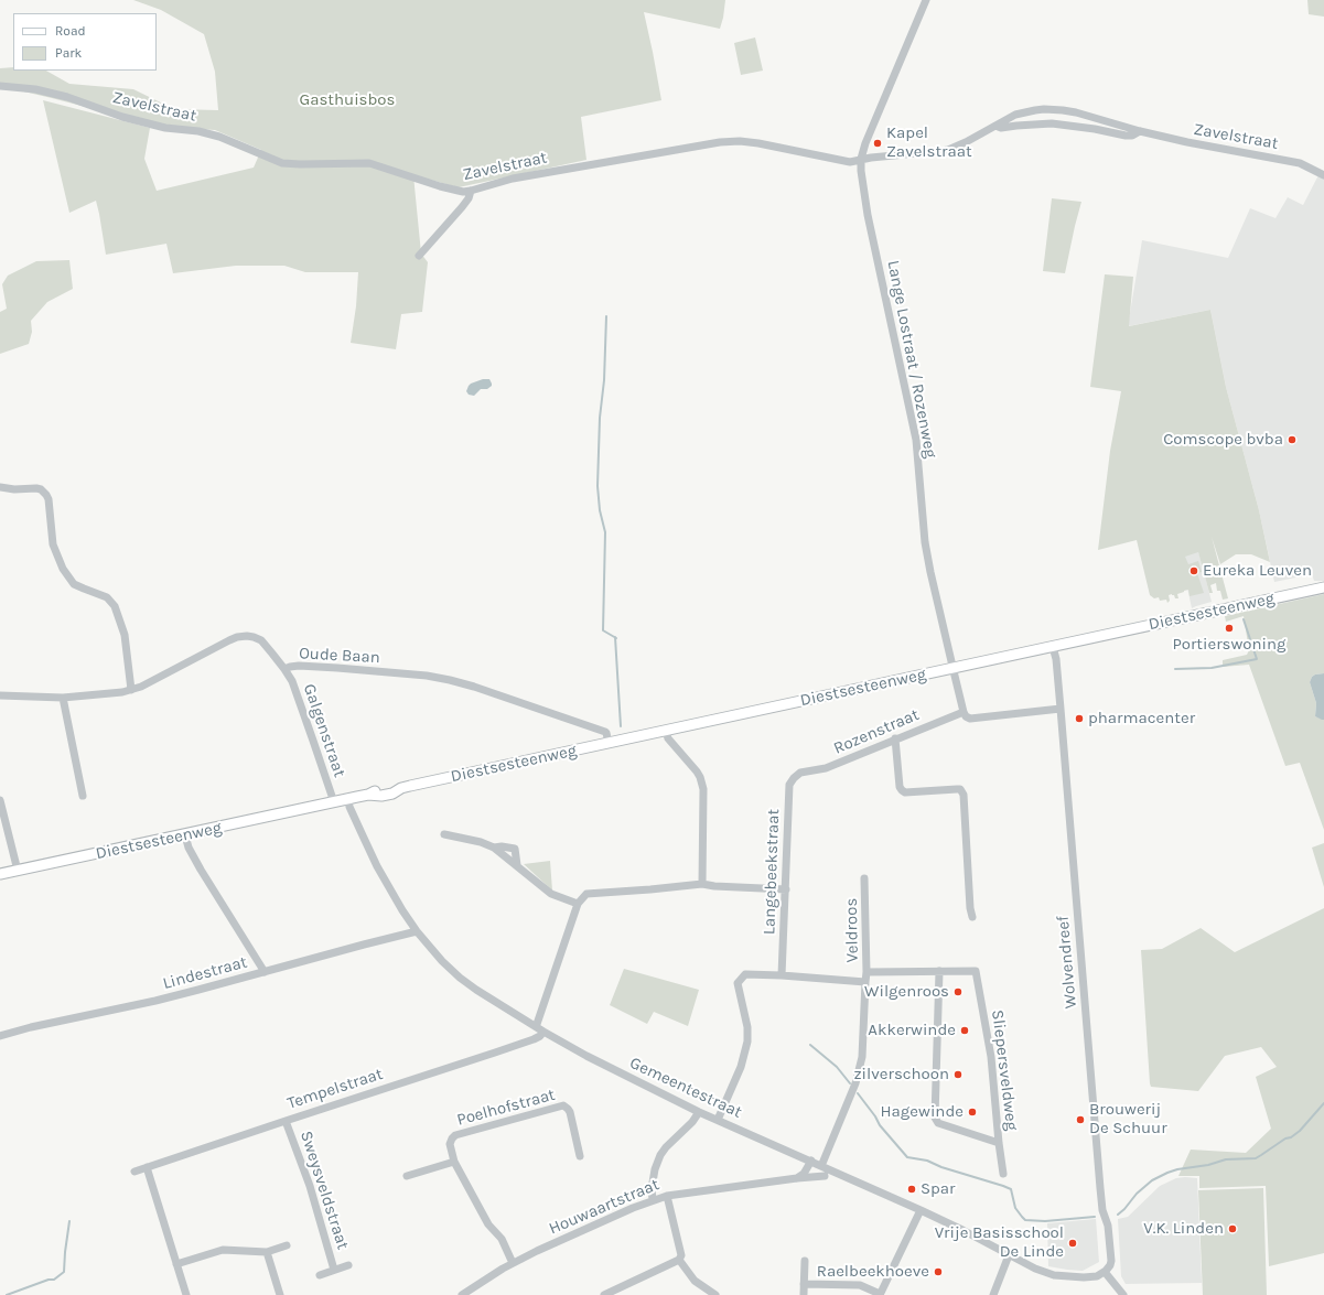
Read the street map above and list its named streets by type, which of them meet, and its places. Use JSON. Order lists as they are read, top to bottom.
{
  "streets": {
    "main road": ["Diestsesteenweg"],
    "street": [
      "Zavelstraat",
      "Lange Lostraat / Rozenweg",
      "Oude Baan",
      "Galgenstraat",
      "Rozenstraat",
      "Langebeekstraat",
      "Veldroos",
      "Wolvendreef",
      "Lindestraat",
      "Sliepersveldweg",
      "Gemeentestraat",
      "Tempelstraat",
      "Poelhofstraat",
      "Sweysveldstraat",
      "Houwaartstraat"
    ]
  },
  "crossings": [
    ["Zavelstraat", "Lange Lostraat / Rozenweg"],
    ["Lange Lostraat / Rozenweg", "Diestsesteenweg"],
    ["Diestsesteenweg", "Oude Baan"],
    ["Diestsesteenweg", "Galgenstraat"],
    ["Diestsesteenweg", "Wolvendreef"],
    ["Diestsesteenweg", "Gemeentestraat"],
    ["Oude Baan", "Galgenstraat"],
    ["Rozenstraat", "Langebeekstraat"],
    ["Veldroos", "Gemeentestraat"],
    ["Wolvendreef", "Gemeentestraat"],
    ["Lindestraat", "Gemeentestraat"],
    ["Gemeentestraat", "Tempelstraat"],
    ["Tempelstraat", "Sweysveldstraat"],
    ["Poelhofstraat", "Houwaartstraat"]
  ],
  "parks": ["Gasthuisbos"],
  "places": [
    "Kapel Zavelstraat",
    "Comscope bvba",
    "Eureka Leuven",
    "Portierswoning",
    "pharmacenter",
    "Wilgenroos",
    "Akkerwinde",
    "zilverschoon",
    "Hagewinde",
    "Brouwerij De Schuur",
    "Spar",
    "V.K. Linden",
    "Vrije Basisschool De Linde",
    "Raelbeekhoeve"
  ],
  "legend": ["Road", "Park"]
}
